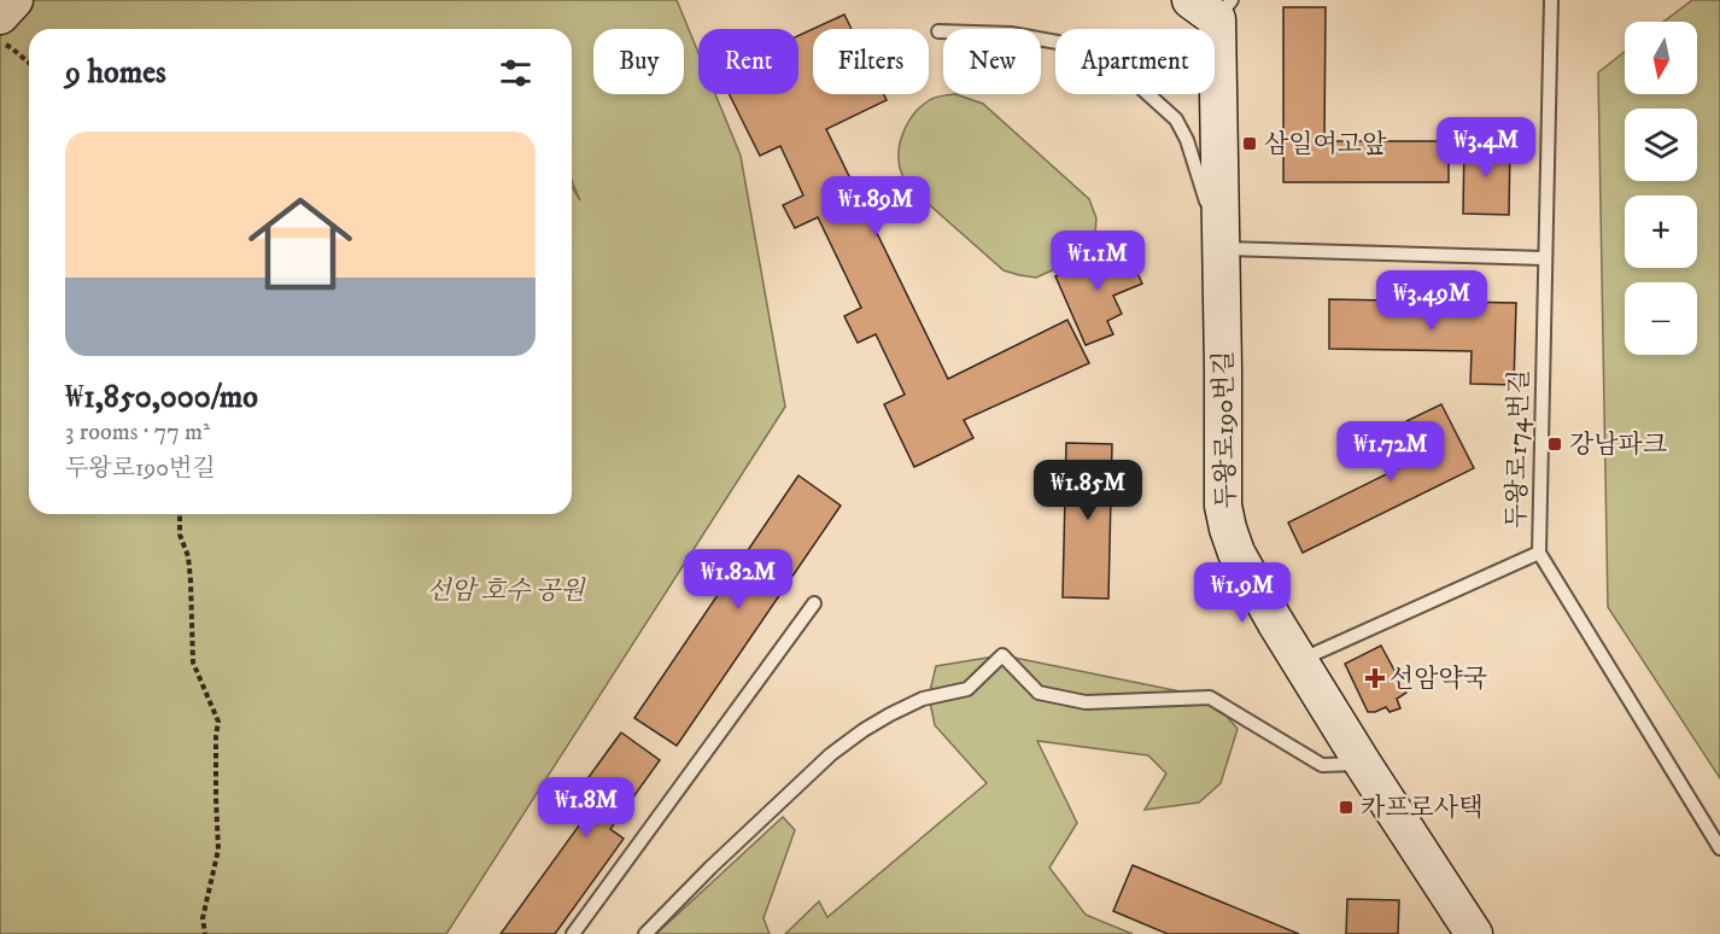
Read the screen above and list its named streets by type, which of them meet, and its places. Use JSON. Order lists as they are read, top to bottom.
{
  "streets": {
    "street": ["두왕로190번길"],
    "lane": ["두왕로174번길"]
  },
  "parks": ["선암 호수 공원"],
  "places": {
    "transit": ["삼일여고앞", "강남파크", "카프로사택"],
    "health": ["선암약국"]
  },
  "north": "bottom",
  "page": {
    "map_buttons": ["+", "−"],
    "chip": [
      "Buy",
      "Rent",
      "Filters",
      "New",
      "Apartment"
    ],
    "heading": "9 homes",
    "list": [
      {
        "name": "₩1,850,000/mo",
        "note": "3 rooms · 77 m² · 두왕로190번길"
      }
    ],
    "price": [
      "₩3.4M",
      "₩1.89M",
      "₩1.1M",
      "₩3.49M",
      "₩1.72M",
      "₩1.85M",
      "₩1.82M",
      "₩1.9M",
      "₩1.8M"
    ]
  }
}
